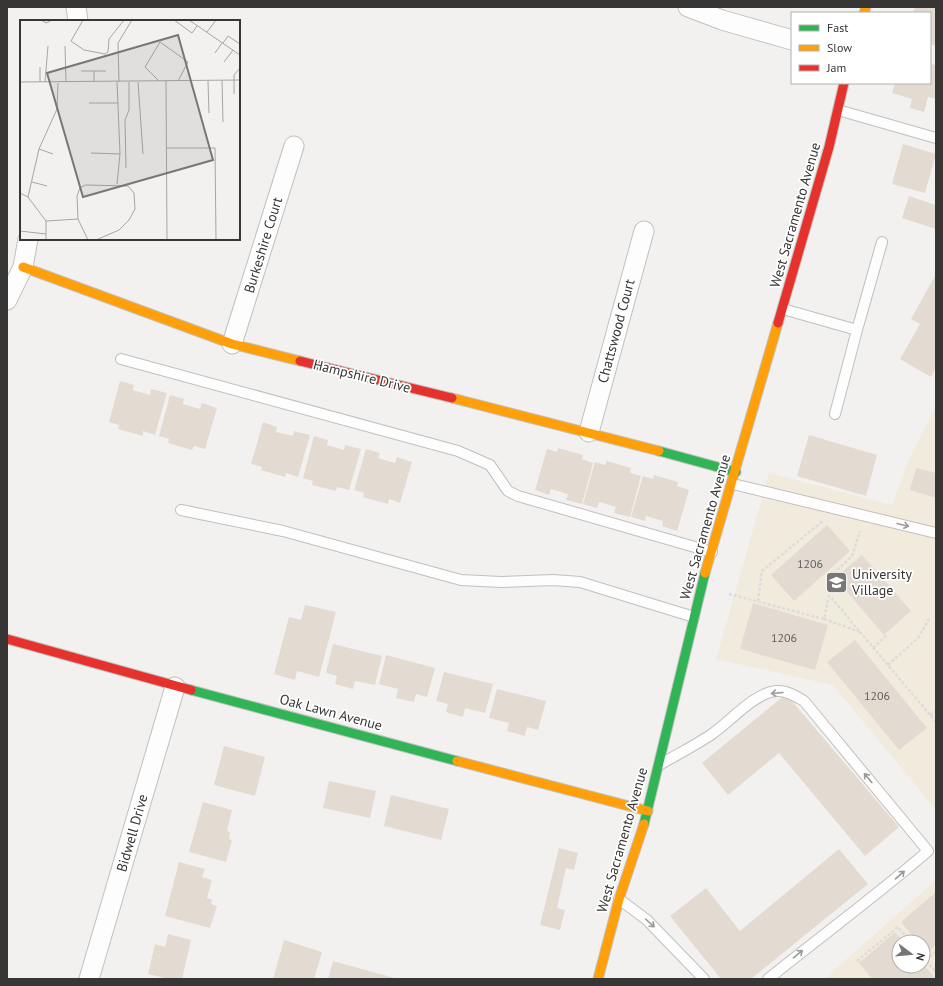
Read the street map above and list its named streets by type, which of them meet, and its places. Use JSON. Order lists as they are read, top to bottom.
{
  "streets": {
    "street": [
      "West Sacramento Avenue",
      "Burkeshire Court",
      "Chattswood Court",
      "Hampshire Drive",
      "Oak Lawn Avenue",
      "Bidwell Drive"
    ]
  },
  "crossings": [
    ["West Sacramento Avenue", "Hampshire Drive"],
    ["West Sacramento Avenue", "Oak Lawn Avenue"],
    ["Burkeshire Court", "Hampshire Drive"],
    ["Chattswood Court", "Hampshire Drive"],
    ["Oak Lawn Avenue", "Bidwell Drive"]
  ],
  "places": {
    "school or university": ["University Village"]
  },
  "house_numbers": ["1206", "1206", "1206"],
  "legend": ["Fast", "Slow", "Jam"],
  "north": "right"
}
